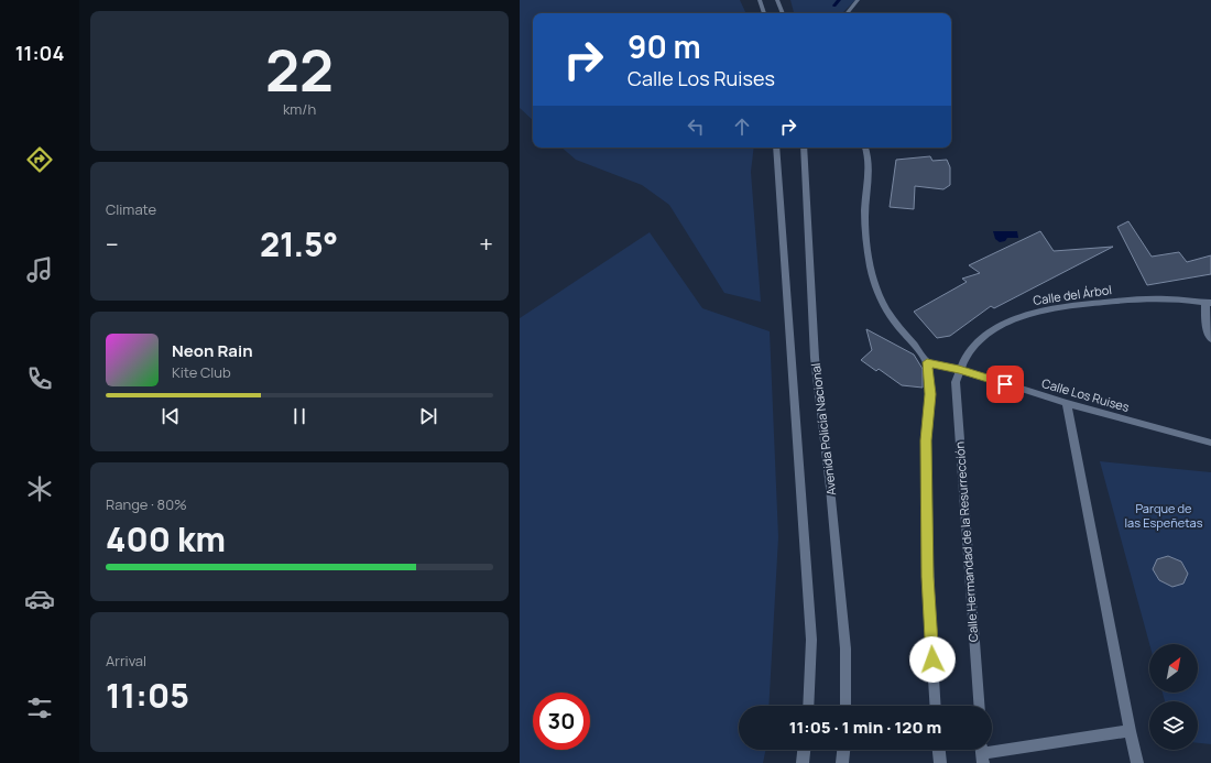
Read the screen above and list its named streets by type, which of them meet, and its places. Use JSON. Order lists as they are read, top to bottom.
{
  "streets": {
    "street": [
      "Calle del Árbol",
      "Calle Los Ruises",
      "Avenida Policía Nacional",
      "Calle Hermandad de la Resurrección"
    ]
  },
  "crossings": [
    ["Calle del Árbol", "Calle Los Ruises"],
    ["Calle del Árbol", "Calle Hermandad de la Resurrección"],
    ["Calle Los Ruises", "Calle Hermandad de la Resurrección"]
  ],
  "parks": ["Parque de las Espeñetas"],
  "north": "top right",
  "page": {
    "tabs": "11:04",
    "tile": [
      ["22", "km/h"],
      "Climate",
      ["Range · 80%", "400 km"],
      ["Arrival", "11:05"]
    ],
    "turn": ["90 m", "Calle Los Ruises"],
    "heat": ["−", "21.5°", "+"],
    "song": ["Neon Rain", "Kite Club"],
    "limit": "30",
    "trip": "11:05 · 1 min · 120 m"
  }
}
